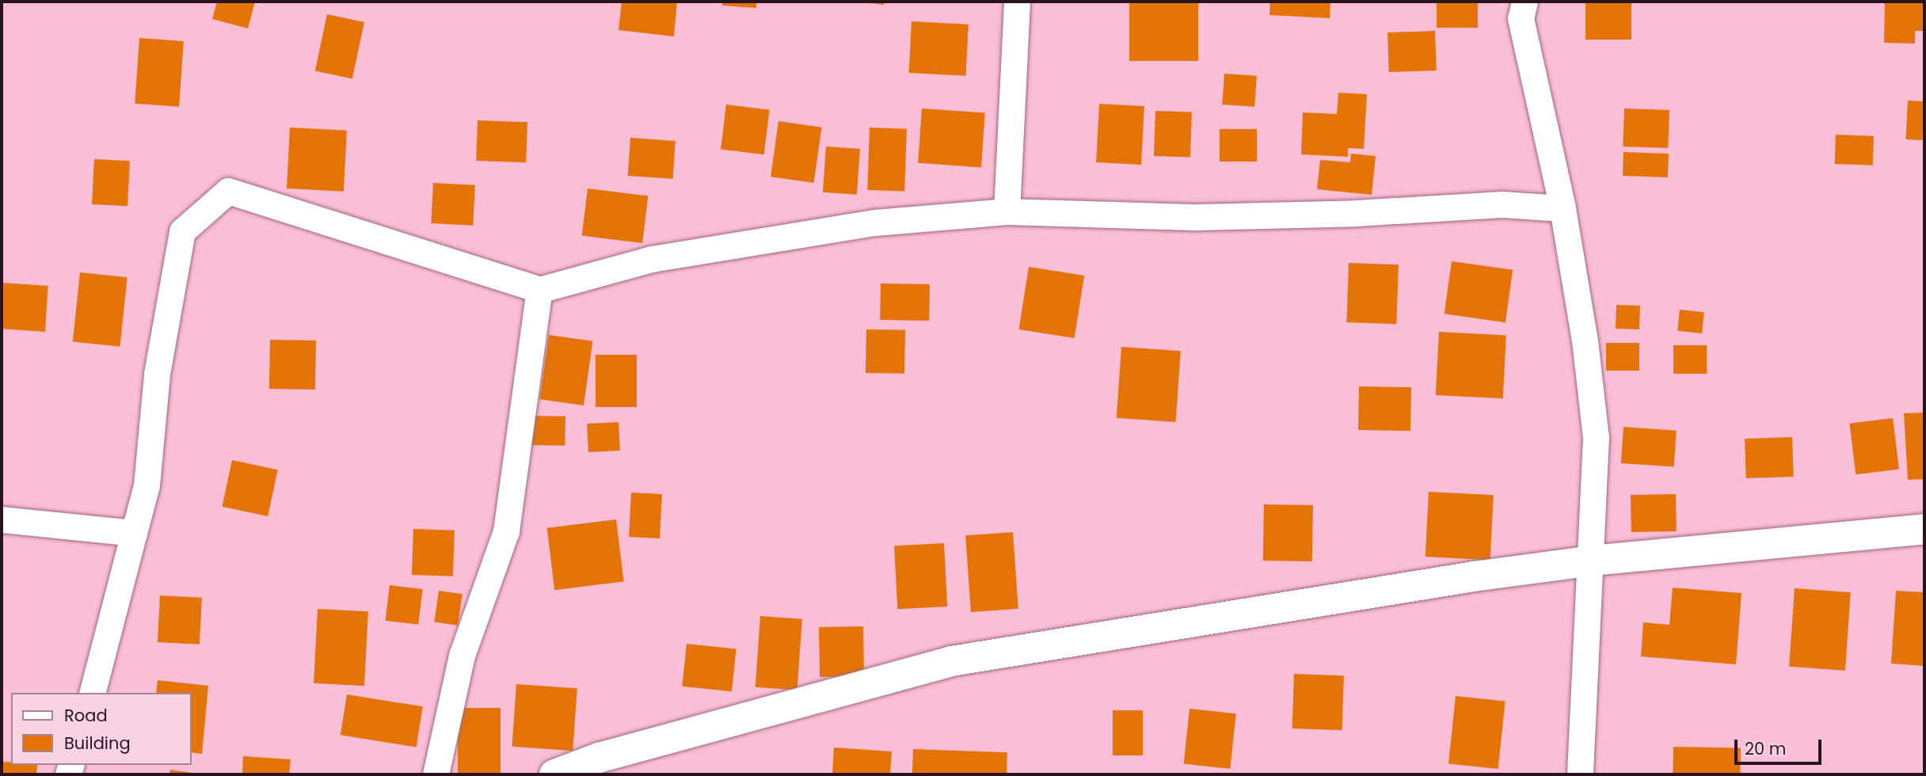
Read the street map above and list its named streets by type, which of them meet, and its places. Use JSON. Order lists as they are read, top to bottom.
{
  "legend": ["Road", "Building"],
  "scale_bar": "20 m"
}
